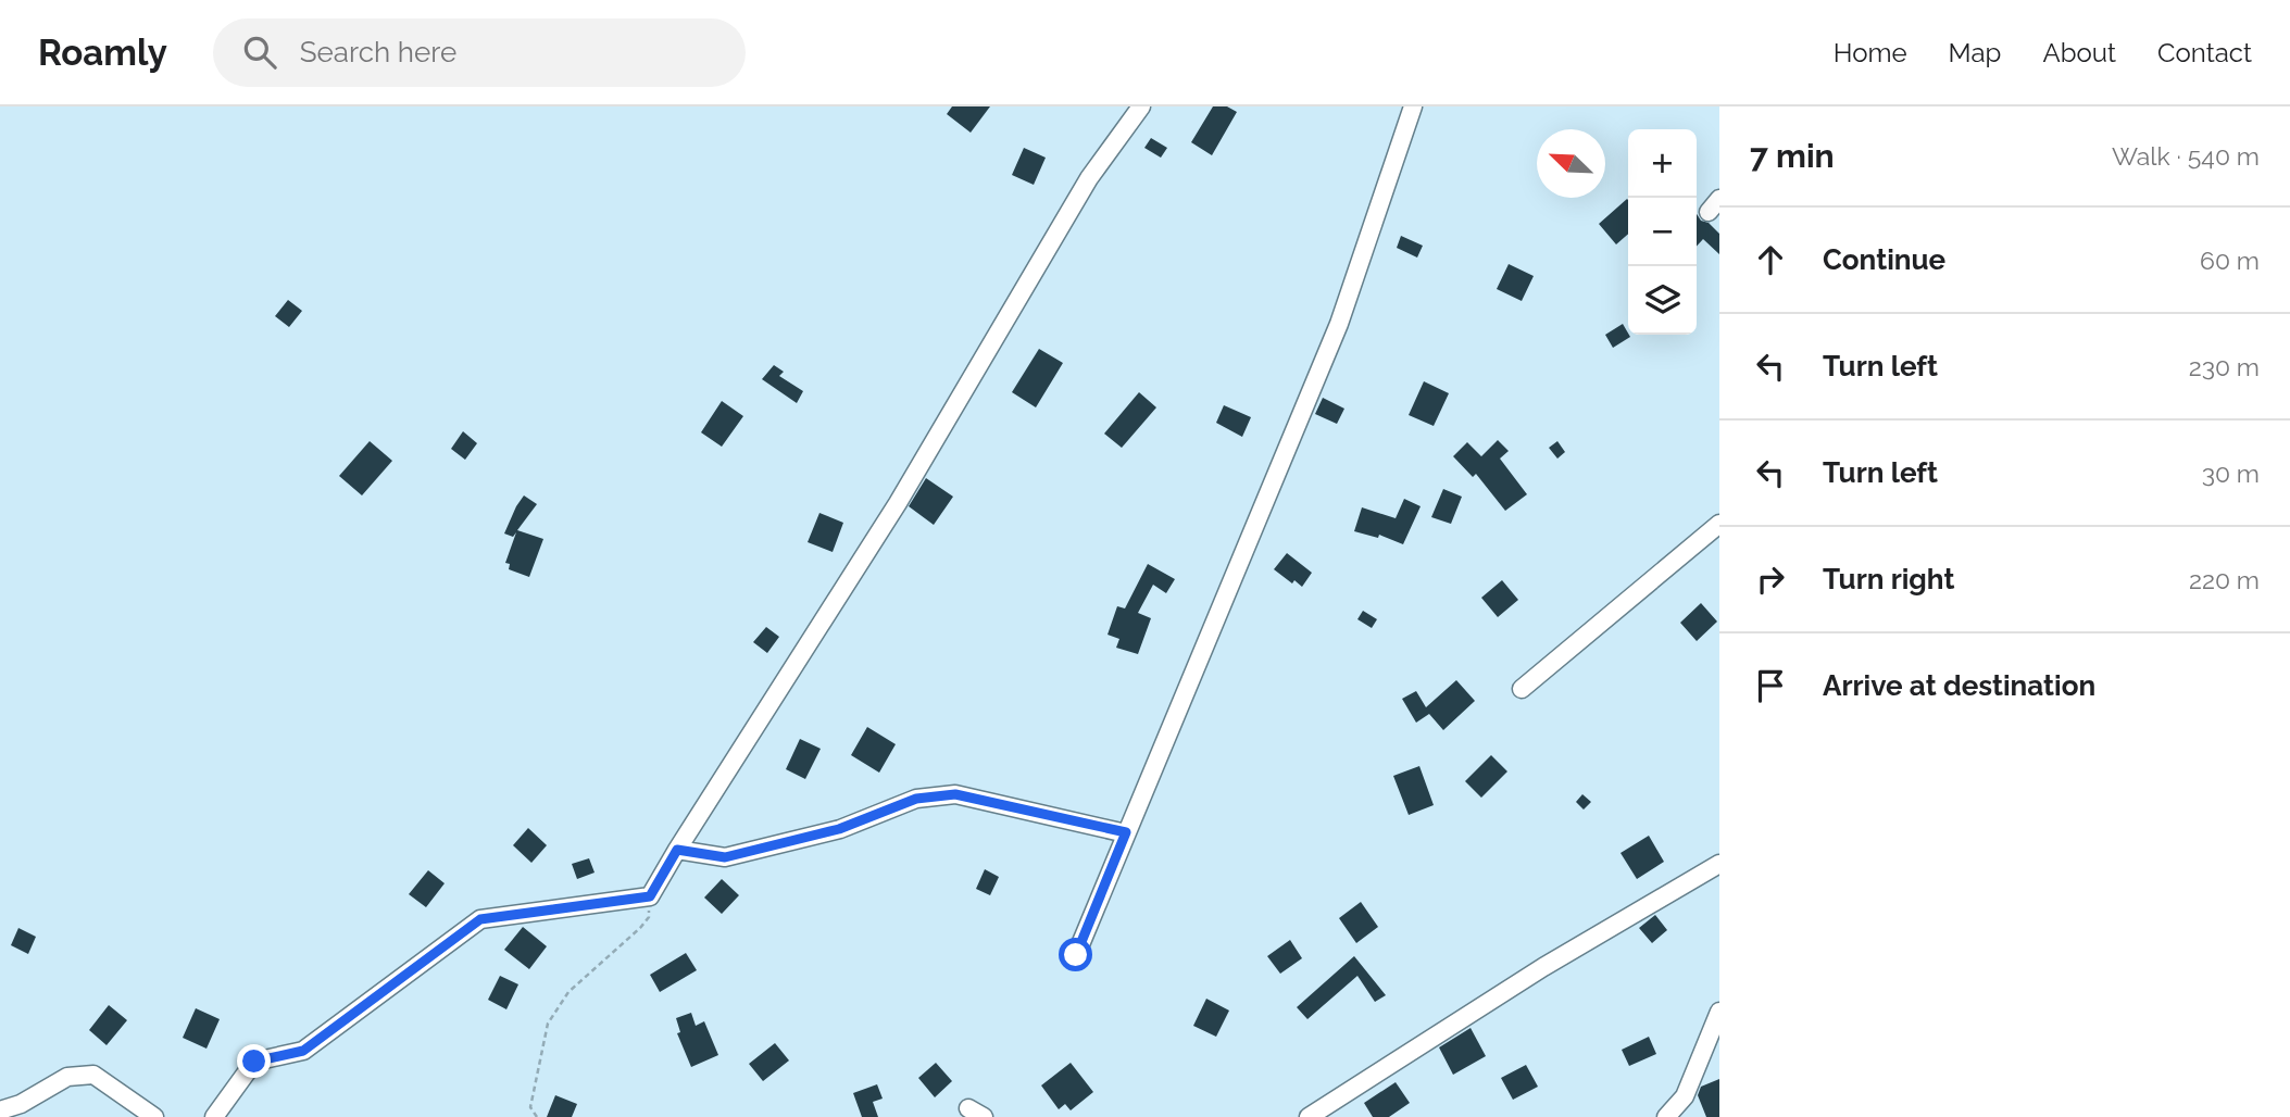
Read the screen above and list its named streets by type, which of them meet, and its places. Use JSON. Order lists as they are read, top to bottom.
{
  "north": "top left",
  "page": {
    "header": "Roamly",
    "search": "Search here",
    "nav": [
      "Home",
      "Map",
      "About",
      "Contact"
    ],
    "heading": ["7 min", "Walk · 540 m"],
    "map_buttons": ["+", "−"],
    "list": [
      ["Continue", "60 m"],
      ["Turn left", "230 m"],
      ["Turn left", "30 m"],
      ["Turn right", "220 m"],
      "Arrive at destination"
    ]
  }
}
